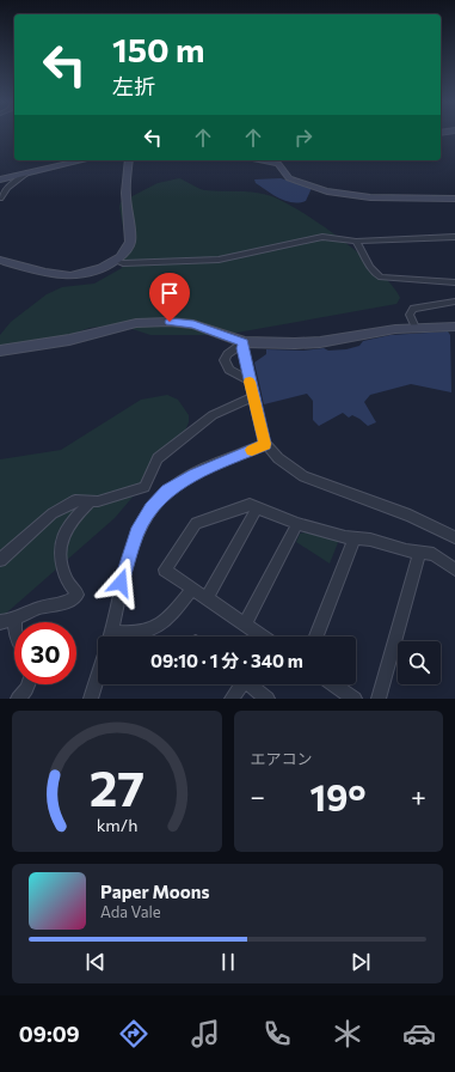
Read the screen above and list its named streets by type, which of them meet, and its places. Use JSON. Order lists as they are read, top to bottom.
{
  "page": {
    "turn": ["150 m", "左折"],
    "limit": "30",
    "trip": "09:10 · 1 分 · 340 m",
    "tile": "エアコン",
    "heat": ["−", "19°", "+"],
    "song": ["Paper Moons", "Ada Vale"],
    "tabs": "09:09",
    "gauge": ["27", "km/h"]
  }
}
